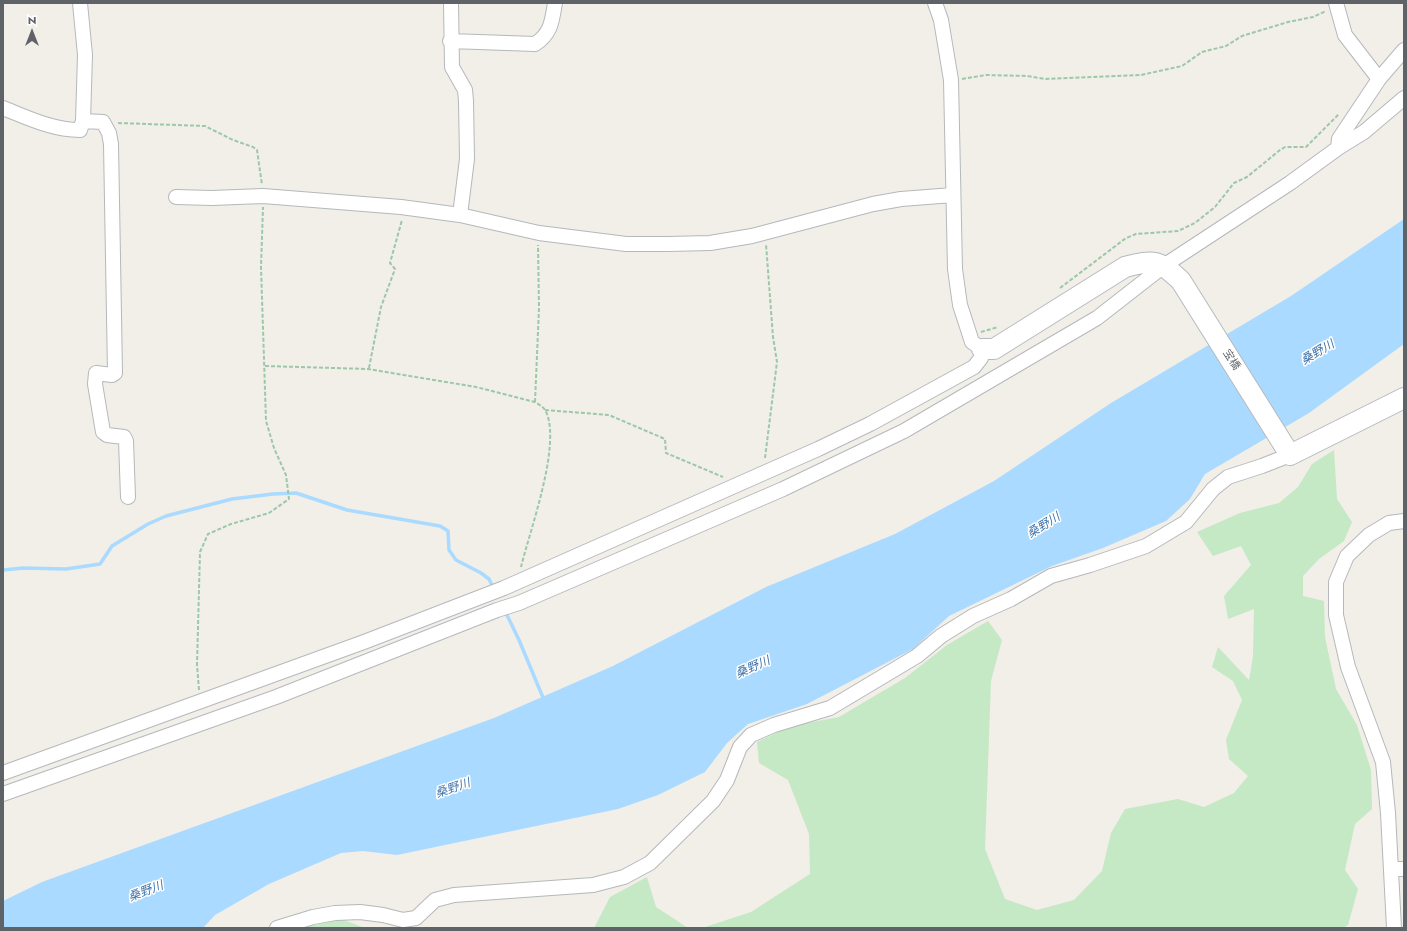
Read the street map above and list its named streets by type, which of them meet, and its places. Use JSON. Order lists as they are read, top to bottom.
{
  "streets": {
    "street": ["宝橋"]
  },
  "water": ["桑野川"],
  "north": "top"
}
